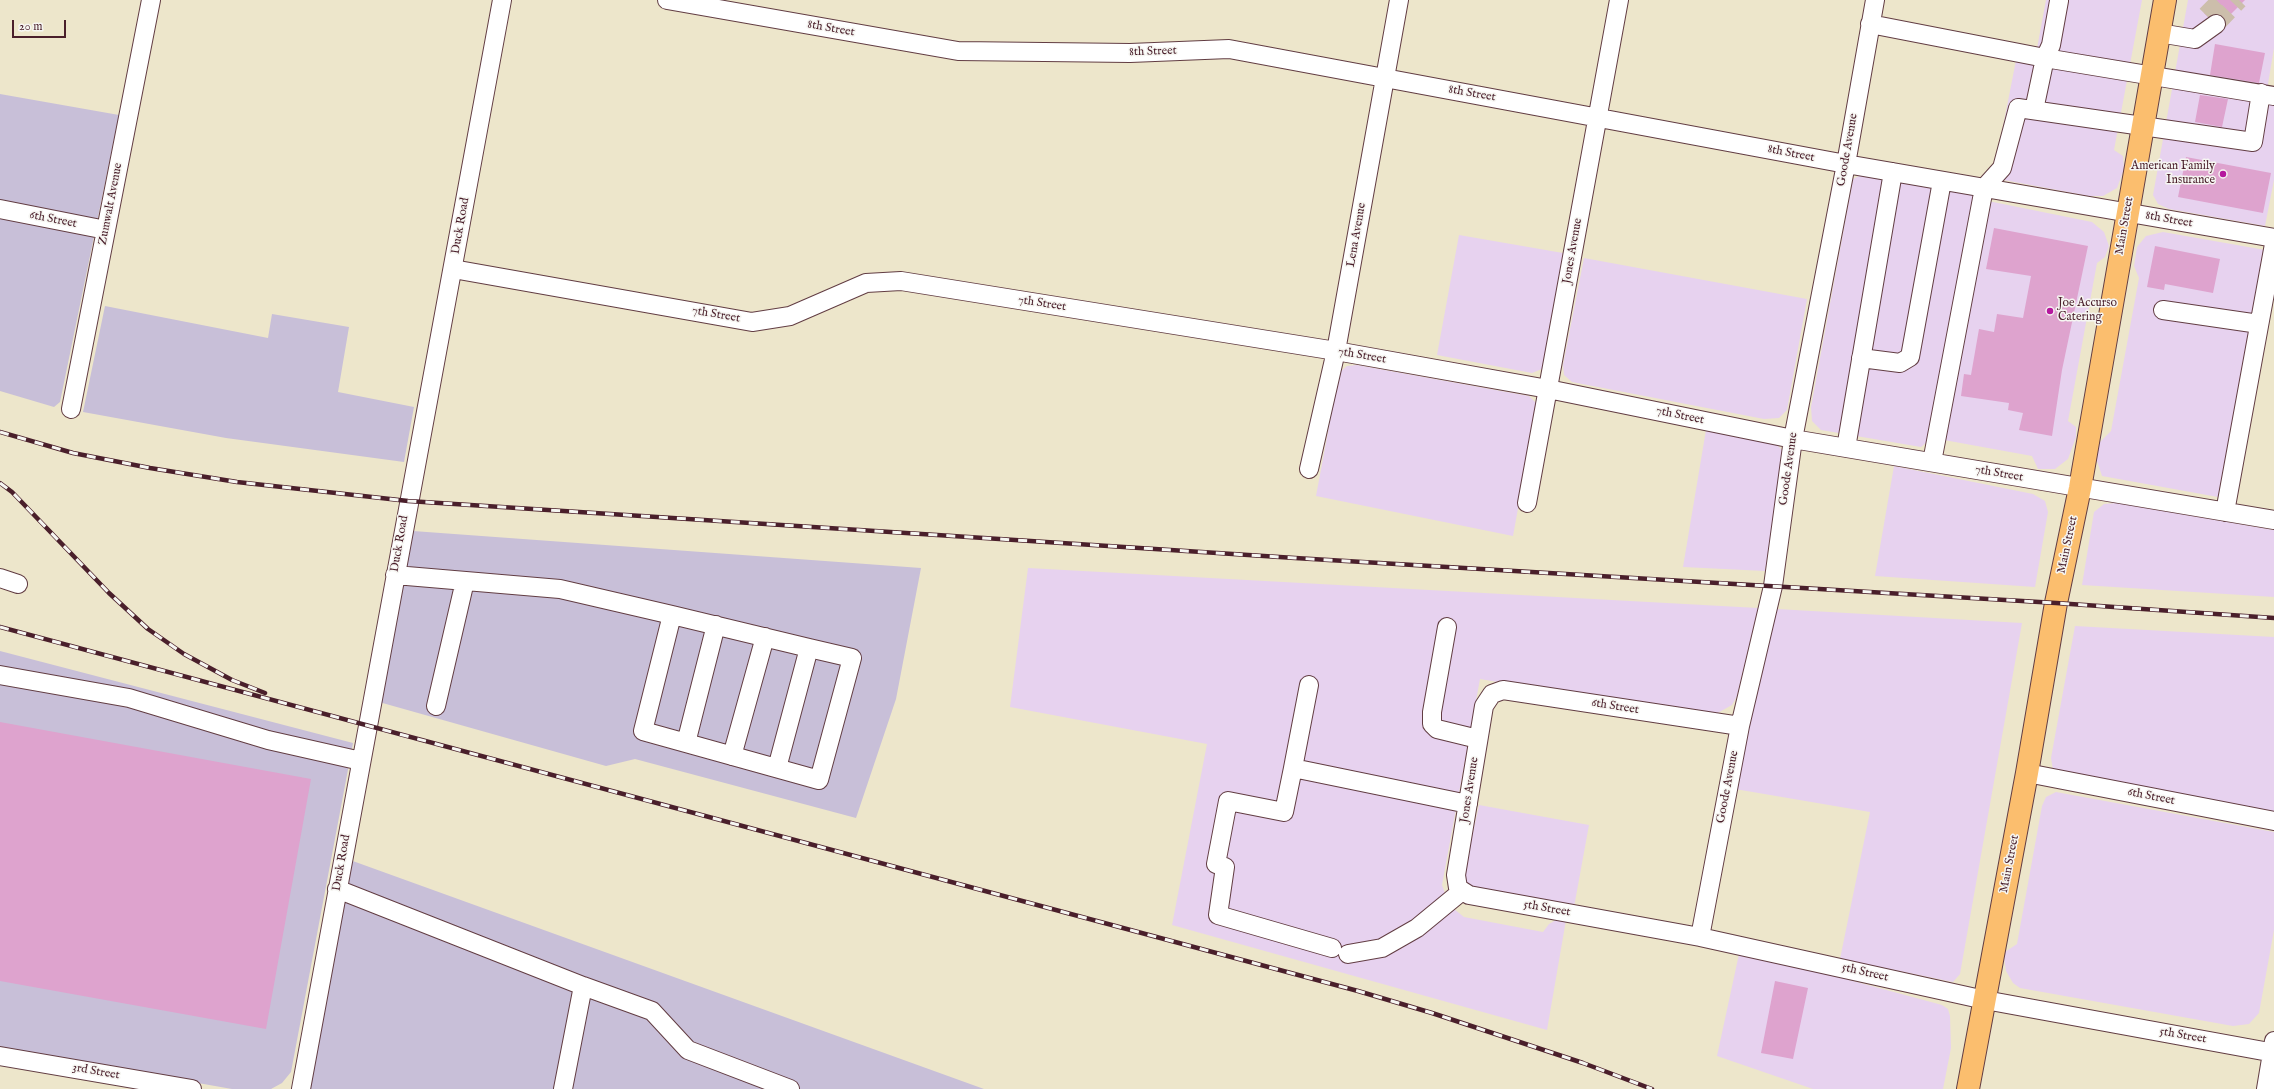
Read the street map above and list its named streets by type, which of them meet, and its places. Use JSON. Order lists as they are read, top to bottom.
{
  "streets": {
    "main road": ["Main Street"],
    "street": [
      "8th Street",
      "Goode Avenue",
      "Zumwalt Avenue",
      "6th Street",
      "Duck Road",
      "Lena Avenue",
      "Jones Avenue",
      "7th Street",
      "5th Street",
      "3rd Street"
    ]
  },
  "crossings": [
    ["8th Street", "Goode Avenue"],
    ["8th Street", "Main Street"],
    ["8th Street", "Lena Avenue"],
    ["8th Street", "Jones Avenue"],
    ["Goode Avenue", "6th Street"],
    ["Goode Avenue", "7th Street"],
    ["Goode Avenue", "5th Street"],
    ["Zumwalt Avenue", "6th Street"],
    ["6th Street", "Main Street"],
    ["6th Street", "Jones Avenue"],
    ["Duck Road", "7th Street"],
    ["Main Street", "7th Street"],
    ["Main Street", "5th Street"],
    ["Lena Avenue", "7th Street"],
    ["Jones Avenue", "7th Street"],
    ["Jones Avenue", "5th Street"]
  ],
  "places": ["American Family Insurance", "Joe Accurso Catering"],
  "scale_bar": "20 m"
}
